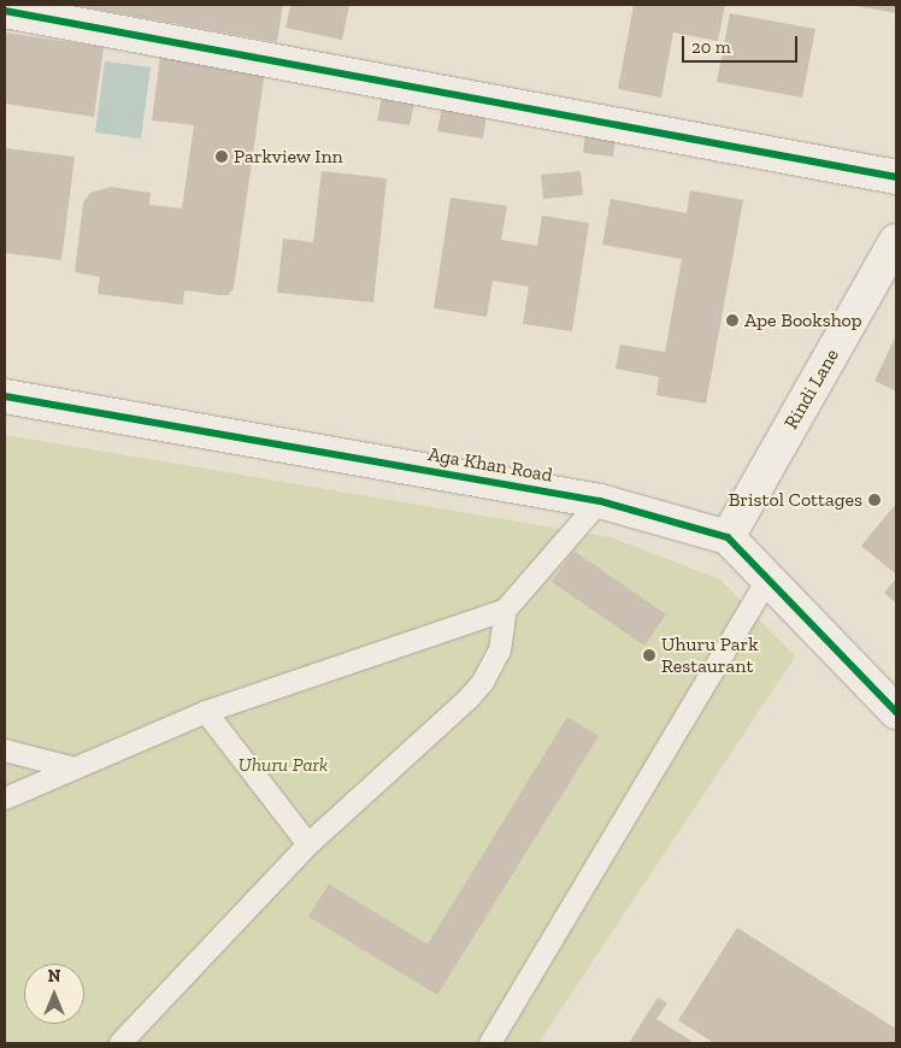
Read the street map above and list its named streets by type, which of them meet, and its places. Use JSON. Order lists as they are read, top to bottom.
{
  "streets": {
    "street": ["Rindi Lane", "Aga Khan Road"]
  },
  "crossings": [
    ["Rindi Lane", "Aga Khan Road"]
  ],
  "parks": ["Uhuru Park"],
  "places": [
    "Parkview Inn",
    "Ape Bookshop",
    "Bristol Cottages",
    "Uhuru Park Restaurant"
  ],
  "scale_bar": "20 m",
  "north": "top"
}
